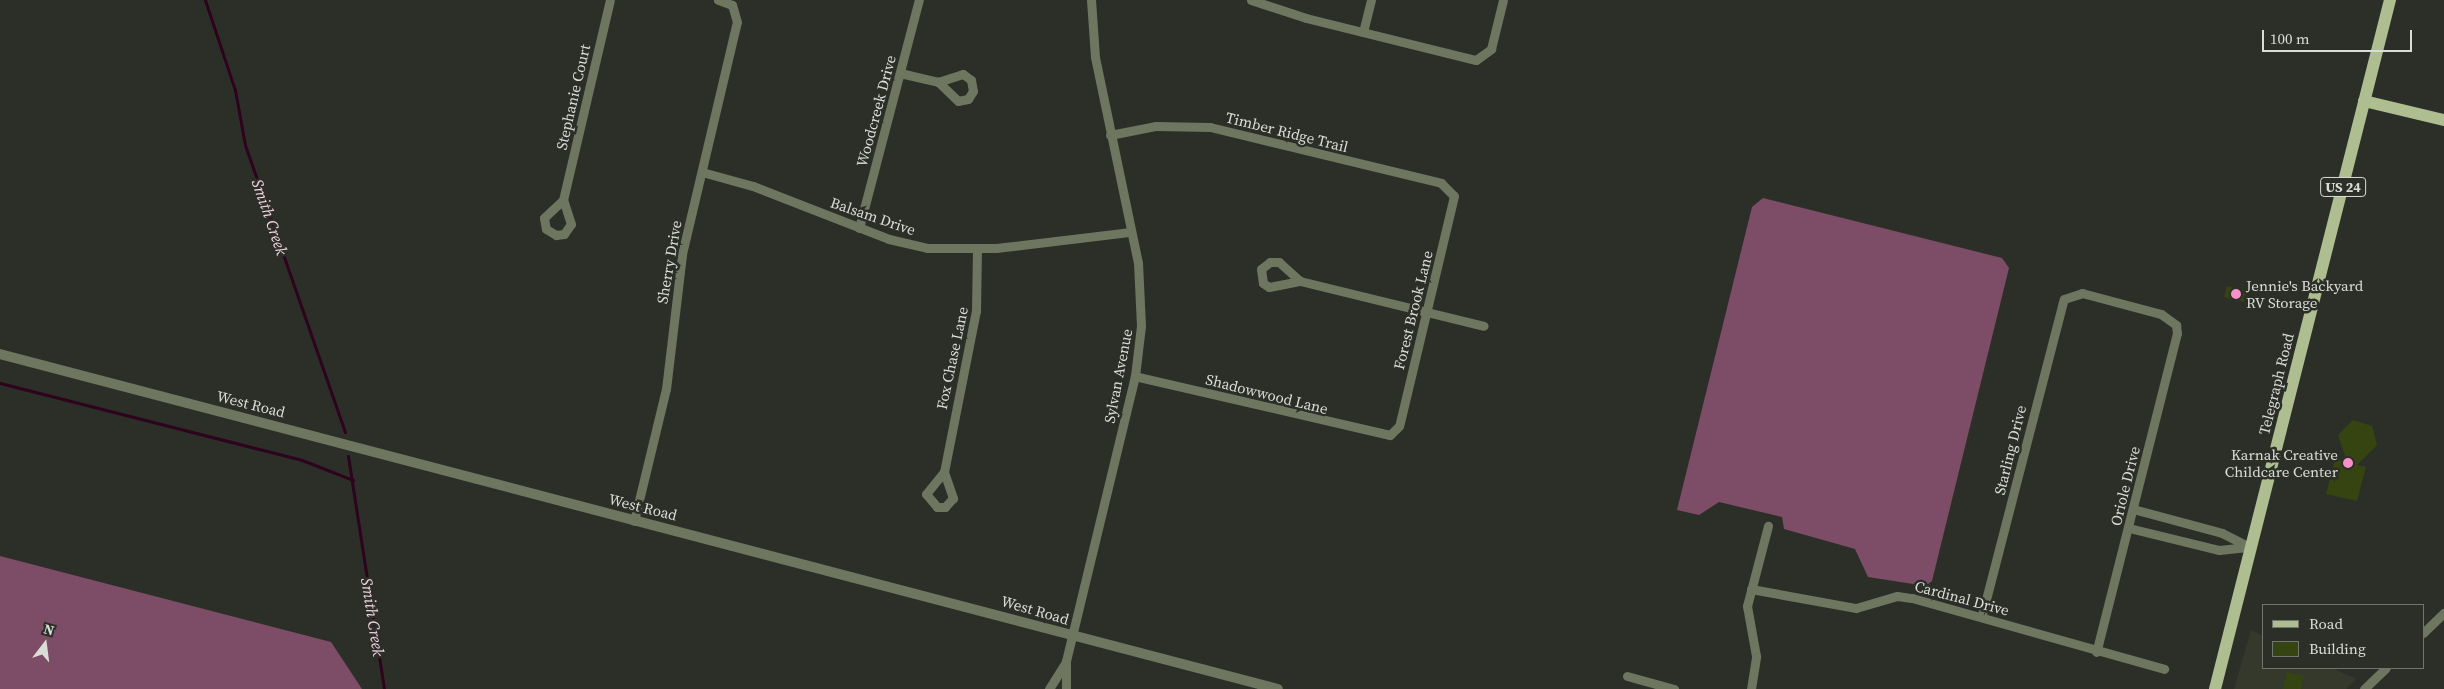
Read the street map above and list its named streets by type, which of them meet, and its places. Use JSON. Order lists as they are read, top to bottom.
{
  "streets": {
    "main road": ["US 24", "Telegraph Road"],
    "street": [
      "Stephanie Court",
      "Woodcreek Drive",
      "Timber Ridge Trail",
      "Balsam Drive",
      "Sherry Drive",
      "Forest Brook Lane",
      "Fox Chase Lane",
      "Sylvan Avenue",
      "Shadowwood Lane",
      "West Road",
      "Starling Drive",
      "Oriole Drive",
      "Cardinal Drive"
    ]
  },
  "crossings": [
    ["Woodcreek Drive", "Balsam Drive"],
    ["Timber Ridge Trail", "Forest Brook Lane"],
    ["Timber Ridge Trail", "Sylvan Avenue"],
    ["Balsam Drive", "Sherry Drive"],
    ["Balsam Drive", "Fox Chase Lane"],
    ["Balsam Drive", "Sylvan Avenue"],
    ["Sherry Drive", "West Road"],
    ["Forest Brook Lane", "Shadowwood Lane"],
    ["Sylvan Avenue", "Shadowwood Lane"],
    ["Sylvan Avenue", "West Road"],
    ["Starling Drive", "Oriole Drive"],
    ["Starling Drive", "Cardinal Drive"],
    ["Oriole Drive", "Cardinal Drive"]
  ],
  "water": ["Smith Creek"],
  "places": ["Jennie's Backyard RV Storage", "Karnak Creative Childcare Center"],
  "legend": ["Road", "Building"],
  "scale_bar": "100 m",
  "north": "top"
}
